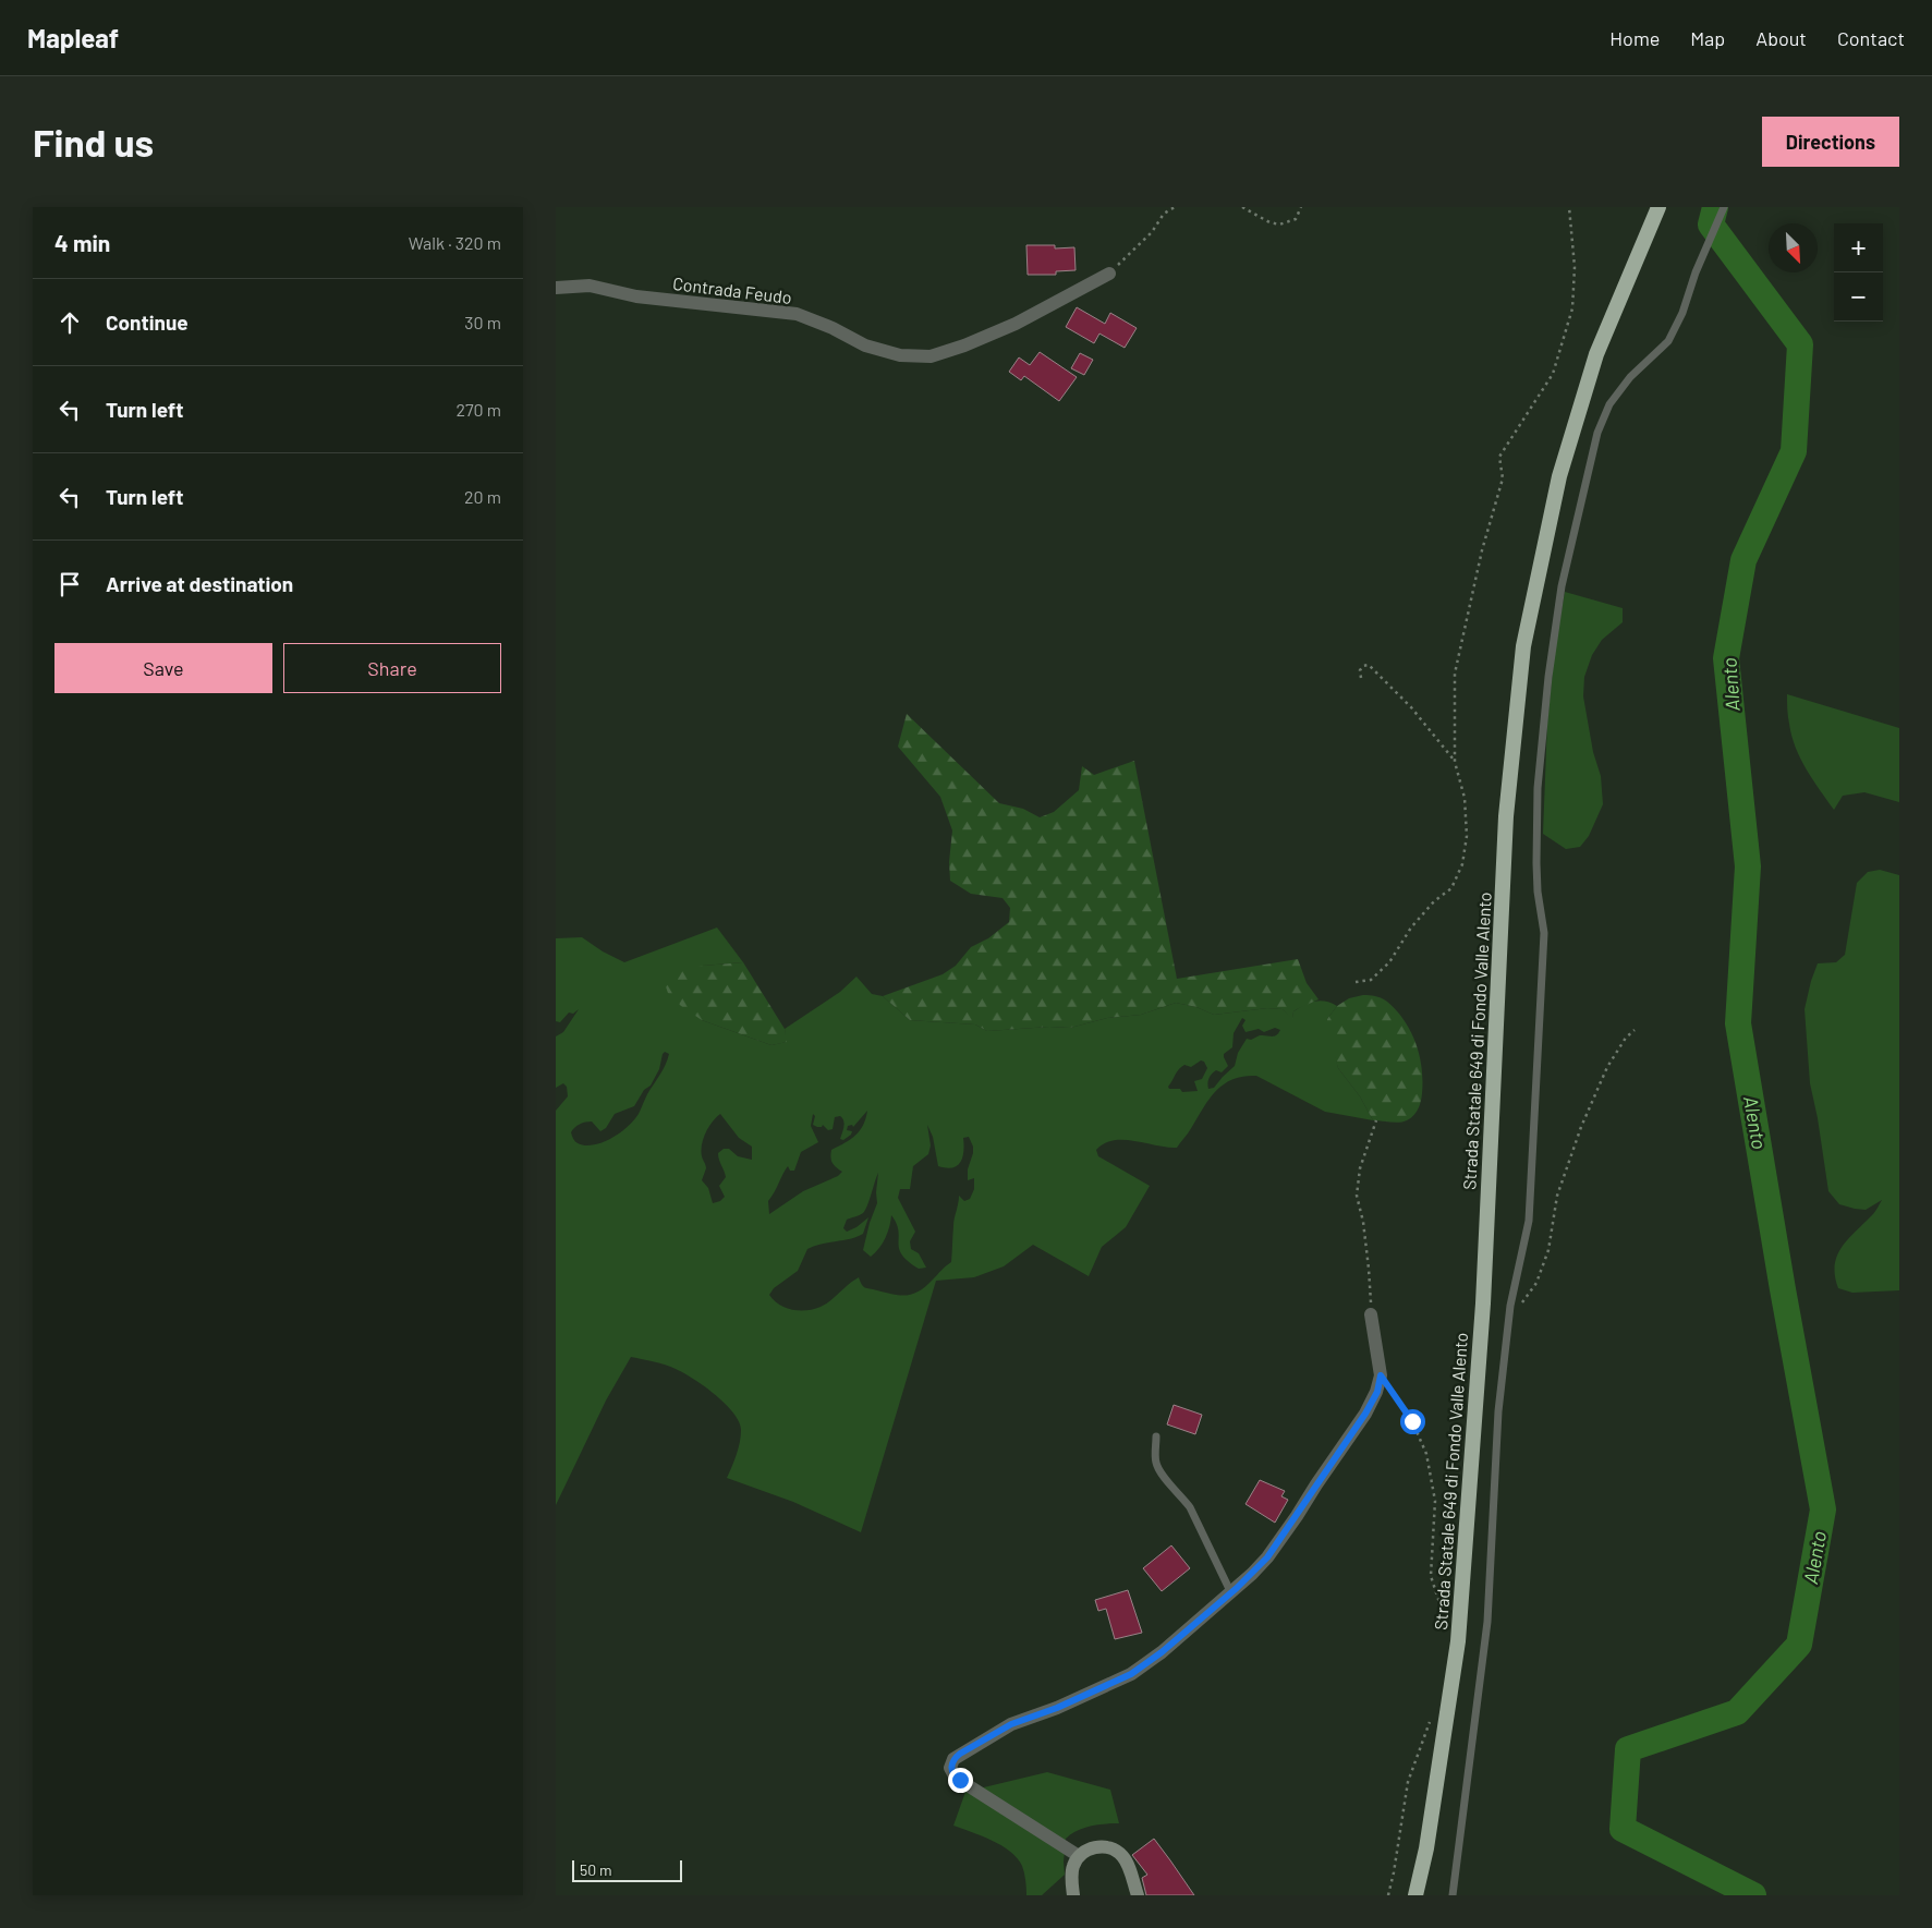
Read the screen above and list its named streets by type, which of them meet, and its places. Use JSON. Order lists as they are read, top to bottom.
{
  "streets": {
    "highway": ["Strada Statale 649 di Fondo Valle Alento"],
    "street": ["Contrada Feudo"]
  },
  "water": ["Alento"],
  "scale_bar": "50 m",
  "north": "bottom right",
  "page": {
    "header": "Mapleaf",
    "nav": [
      "Home",
      "Map",
      "About",
      "Contact"
    ],
    "buttons": [
      "Directions",
      ["Save", "Share"]
    ],
    "title": "Find us",
    "heading": ["4 min", "Walk · 320 m"],
    "map_buttons": ["+", "−"],
    "list": [
      ["Continue", "30 m"],
      ["Turn left", "270 m"],
      ["Turn left", "20 m"],
      "Arrive at destination"
    ],
    "scale": "50 m"
  }
}
